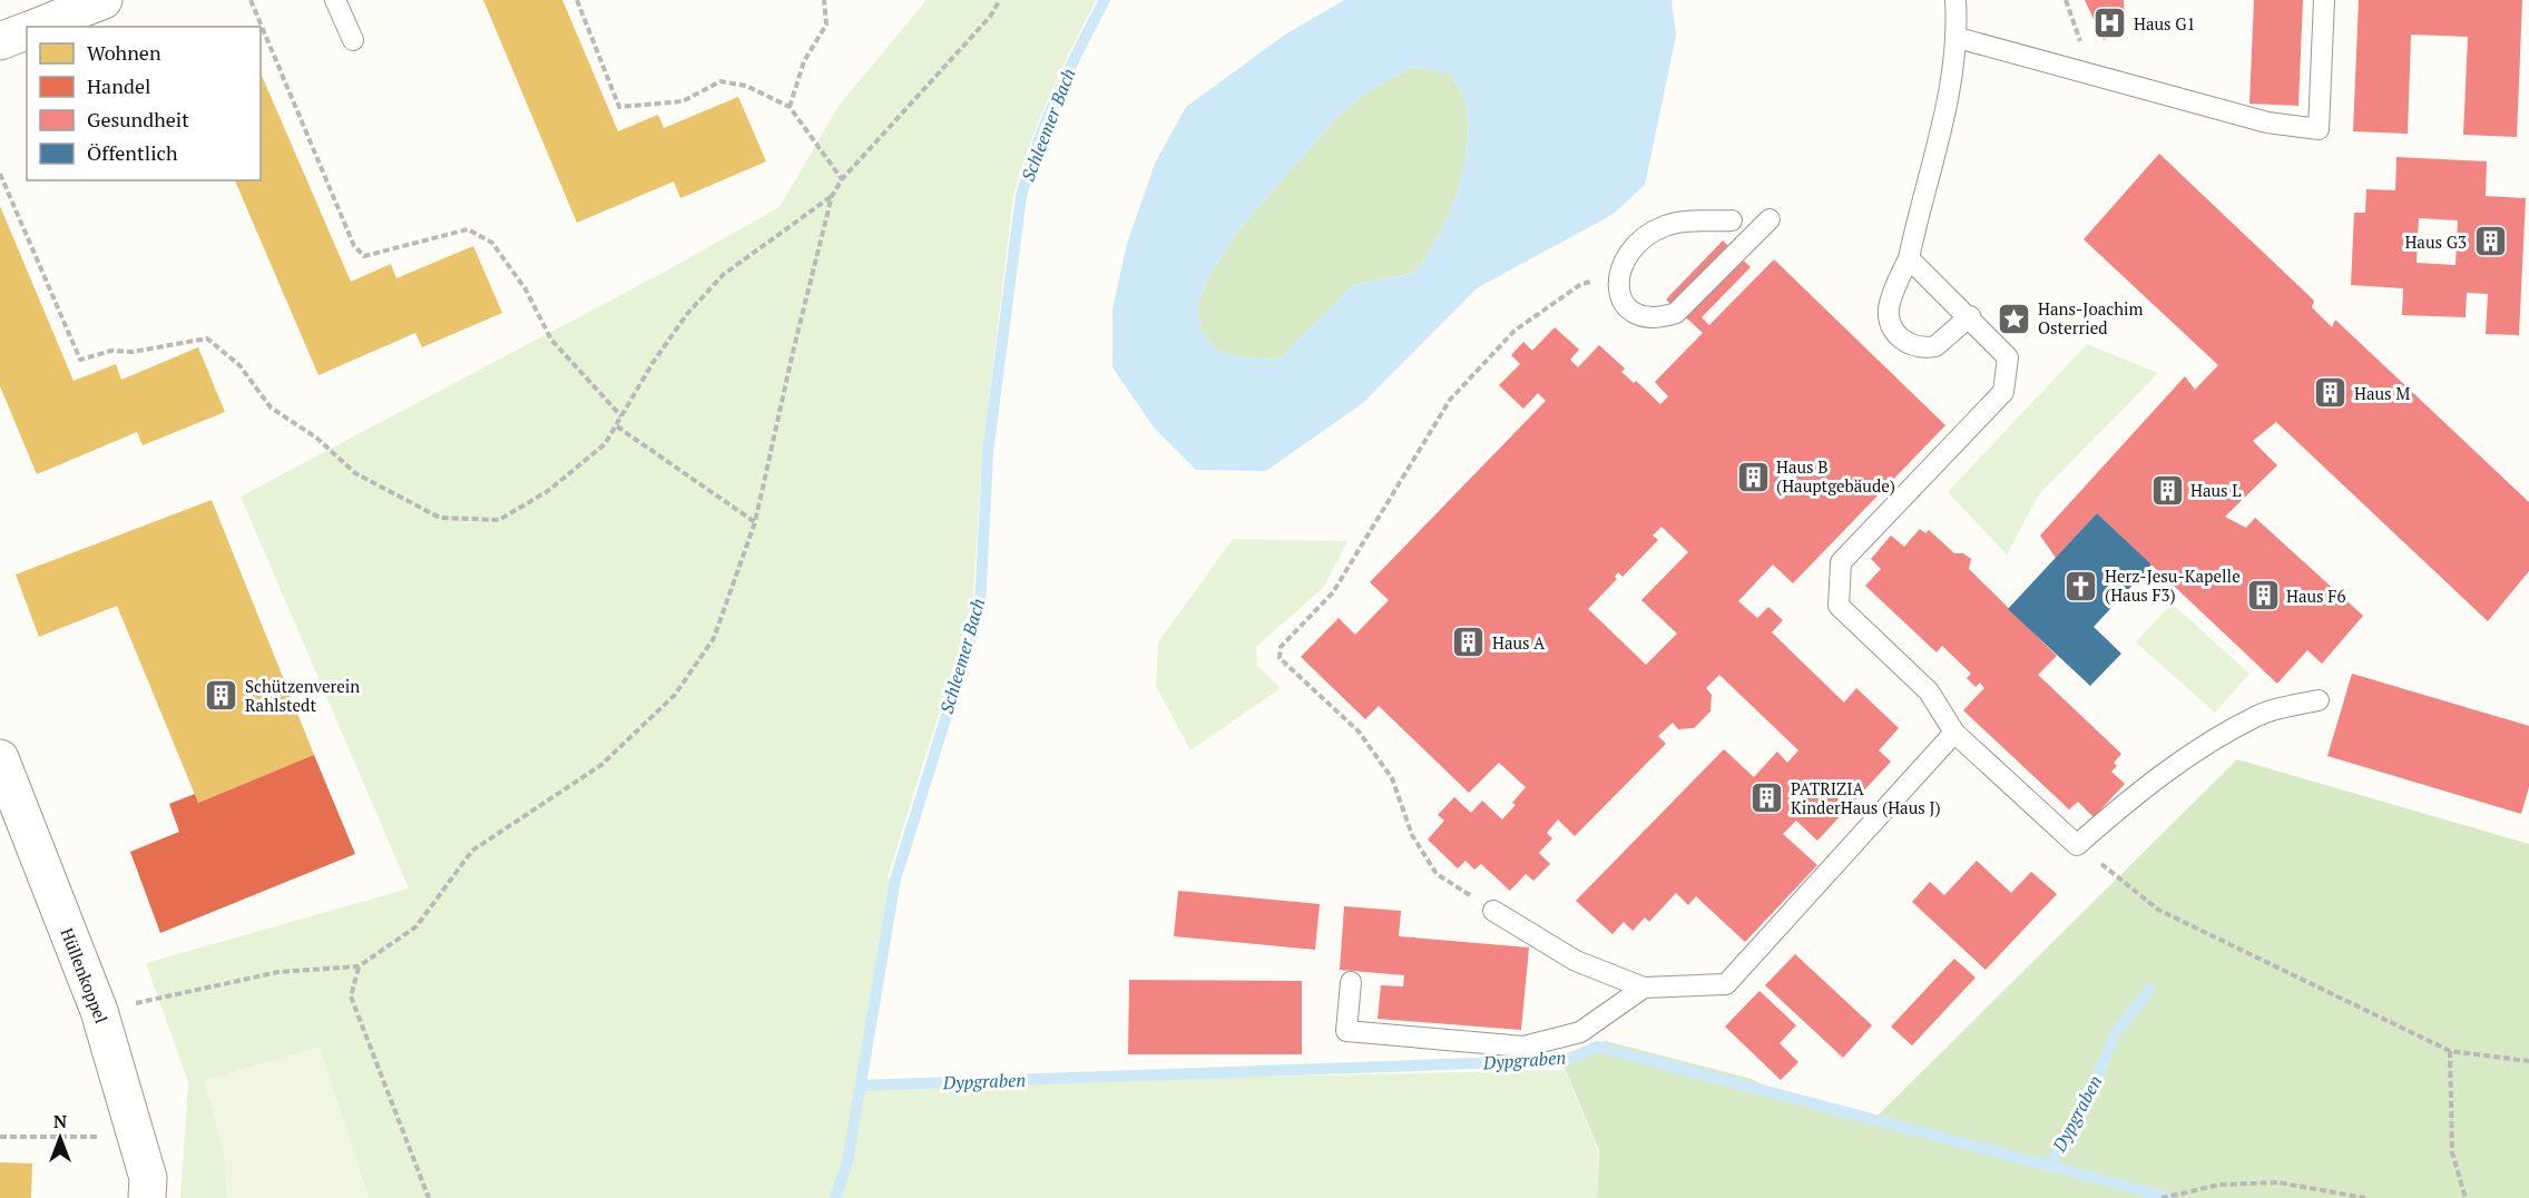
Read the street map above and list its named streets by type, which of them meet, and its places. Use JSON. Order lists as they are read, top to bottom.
{
  "streets": {
    "street": ["Hüllenkoppel"]
  },
  "water": ["Schleemer Bach", "Dypgraben"],
  "places": {
    "hospital": ["Haus G1"],
    "building": [
      "Haus G3",
      "Haus M",
      "Haus B (Hauptgebäude)",
      "Haus L",
      "Haus F6",
      "Haus A",
      "Schützenverein Rahlstedt",
      "PATRIZIA KinderHaus (Haus J)"
    ],
    "place": ["Hans-Joachim Osterried"],
    "church": ["Herz-Jesu-Kapelle (Haus F3)"]
  },
  "legend": [
    "Wohnen",
    "Handel",
    "Gesundheit",
    "Öffentlich"
  ],
  "north": "top"
}
